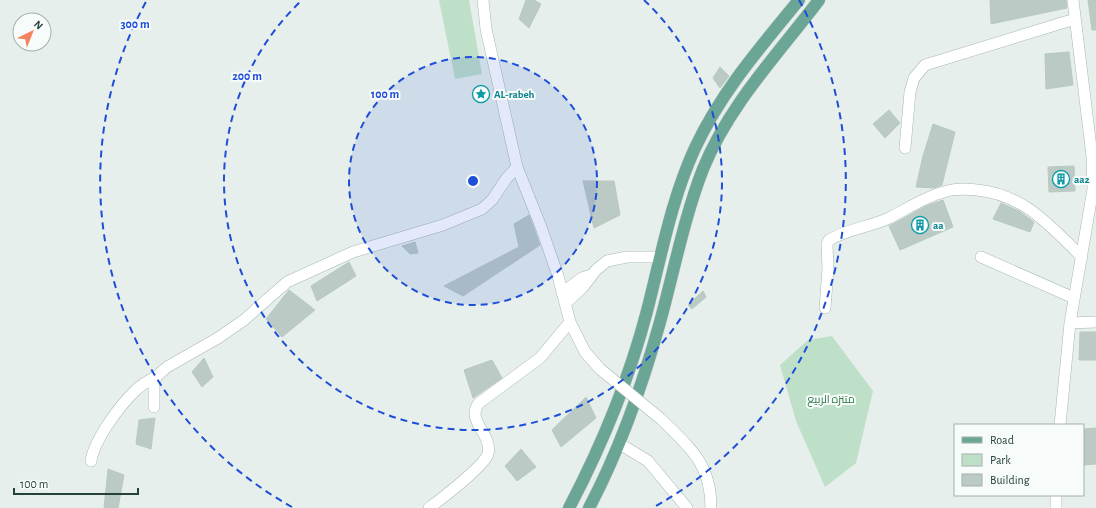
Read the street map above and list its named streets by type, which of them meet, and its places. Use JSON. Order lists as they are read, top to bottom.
{
  "parks": ["متنزه الربيع"],
  "places": {
    "place": ["AL-rabeh"],
    "building": ["aa2", "aa"]
  },
  "legend": ["Road", "Park", "Building"],
  "scale_bar": "100 m",
  "north": "top right",
  "rings": ["300 m", "200 m", "100 m"]
}
